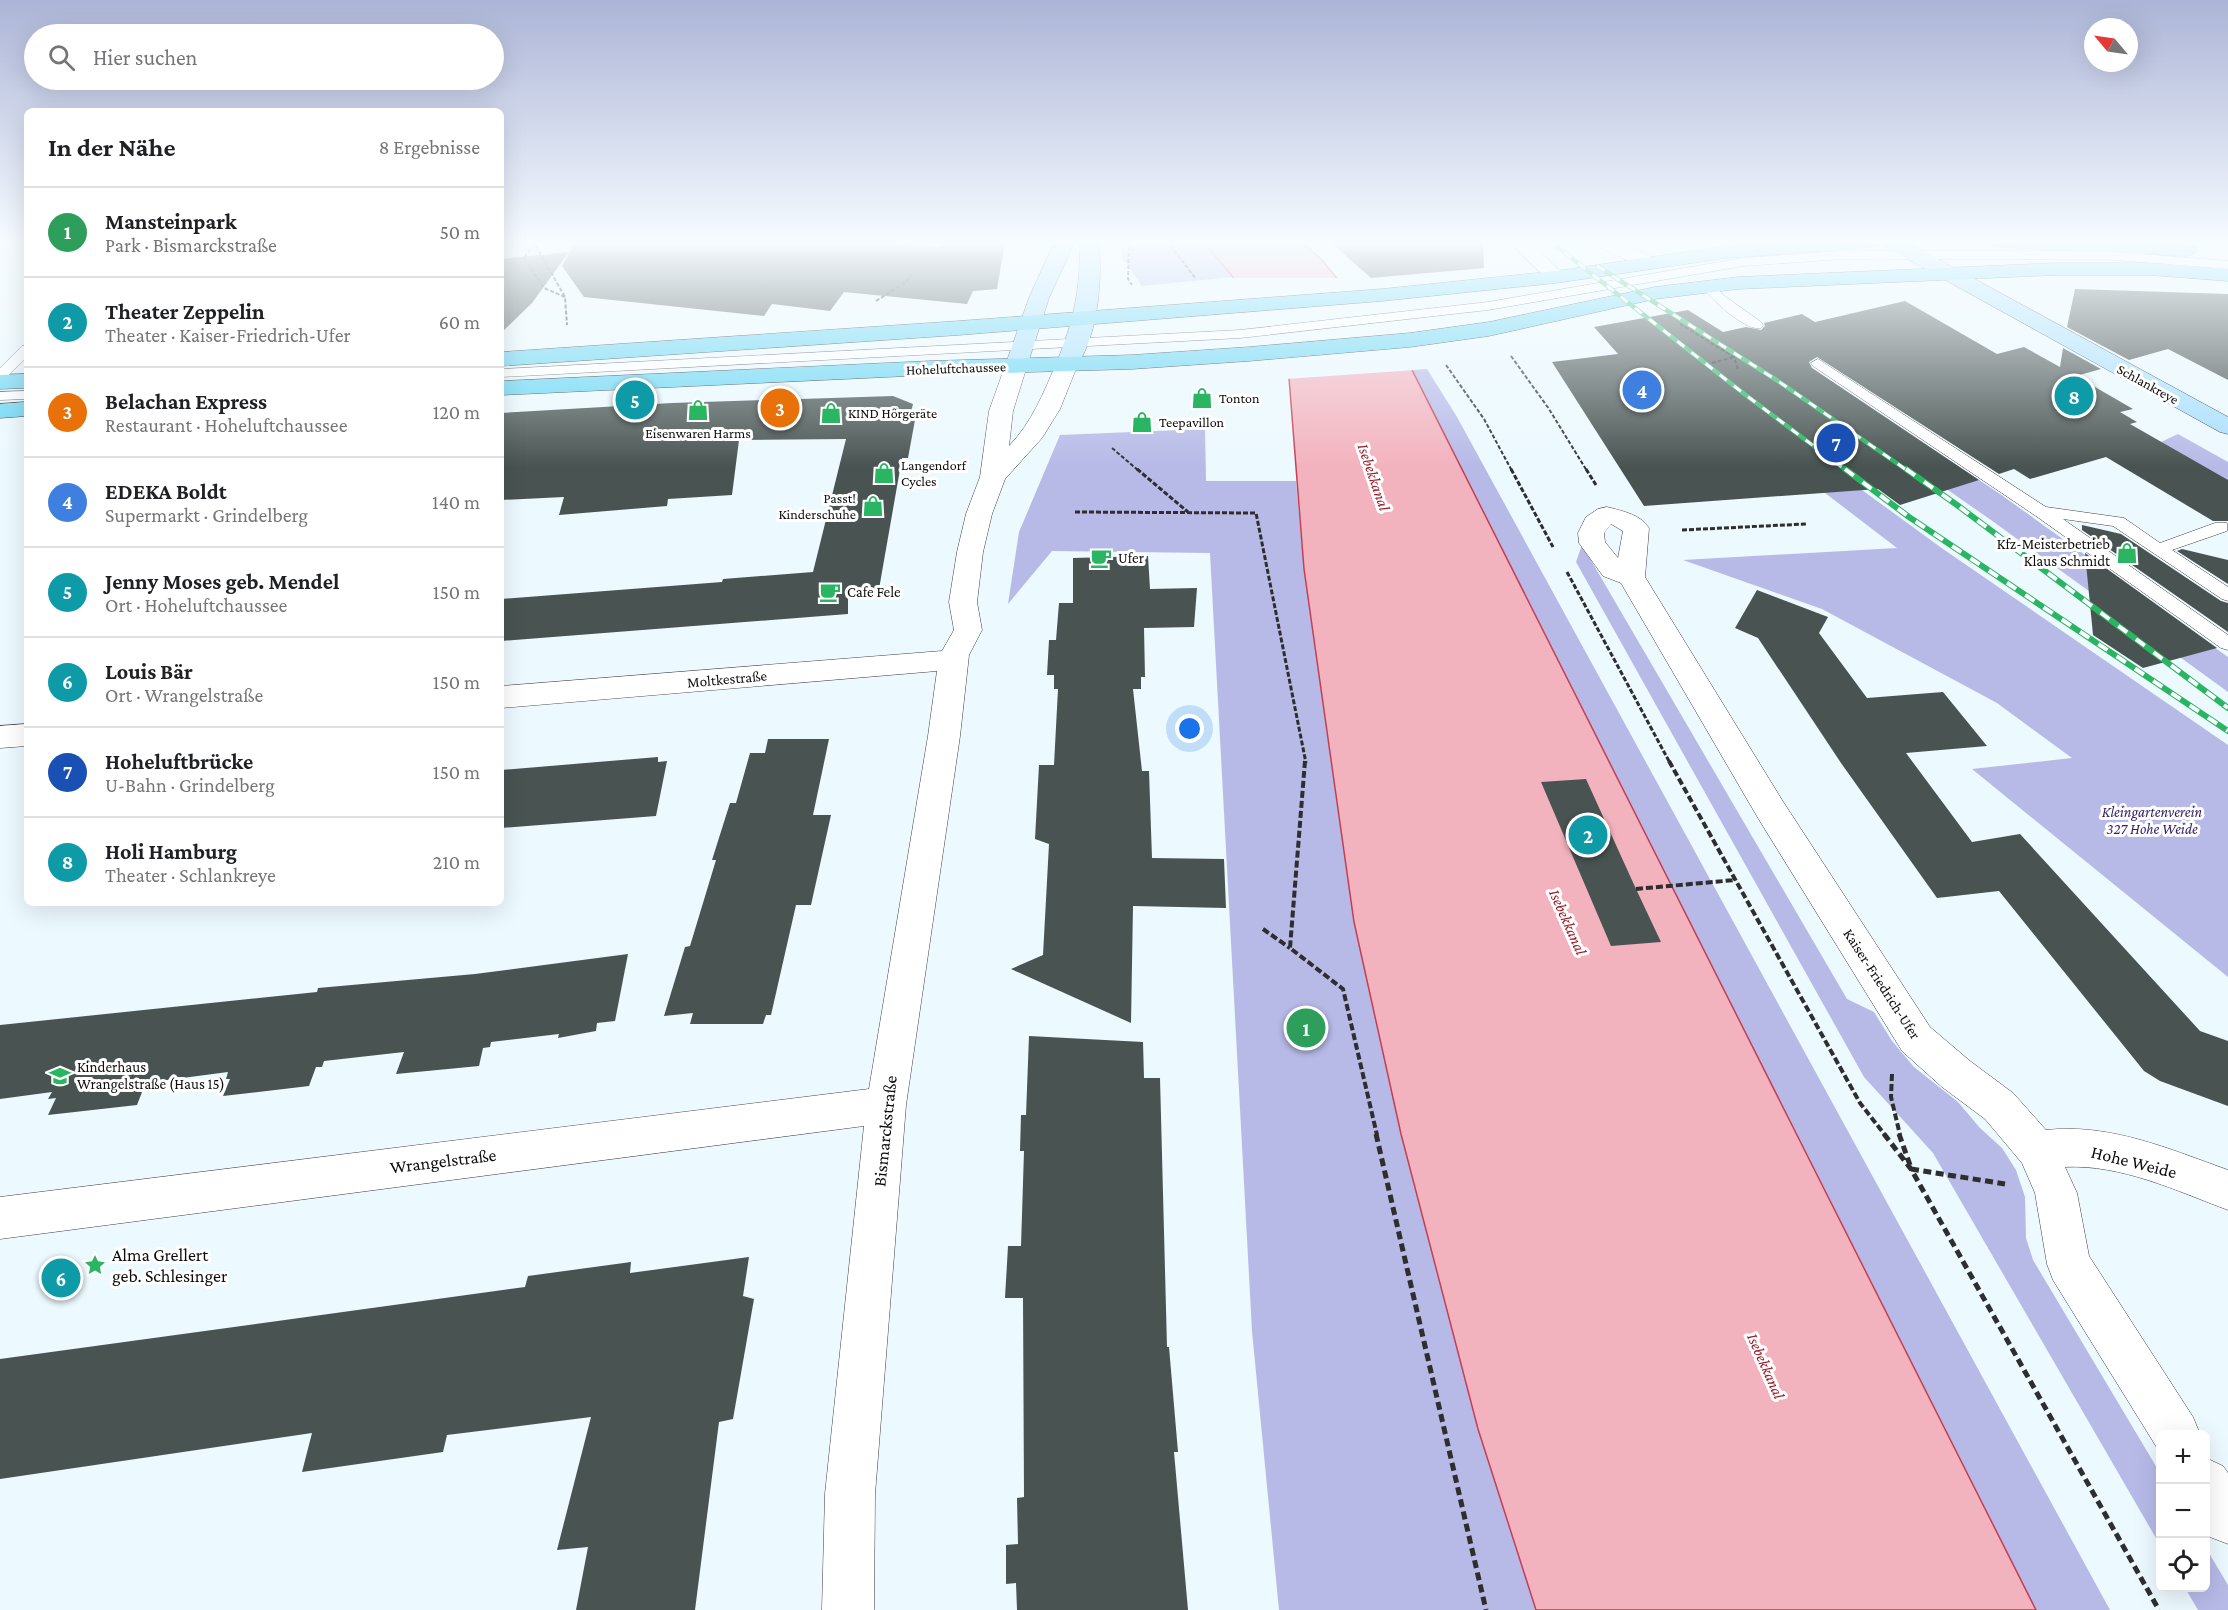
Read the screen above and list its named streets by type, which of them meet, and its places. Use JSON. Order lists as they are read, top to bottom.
{
  "streets": {
    "main road": ["Hoheluftchaussee"],
    "street": [
      "Schlankreye",
      "Moltkestraße",
      "Kaiser-Friedrich-Ufer",
      "Bismarckstraße",
      "Wrangelstraße",
      "Hohe Weide"
    ]
  },
  "crossings": [
    ["Hoheluftchaussee", "Bismarckstraße"],
    ["Moltkestraße", "Bismarckstraße"],
    ["Kaiser-Friedrich-Ufer", "Hohe Weide"],
    ["Bismarckstraße", "Wrangelstraße"]
  ],
  "water": ["Isebekkanal"],
  "parks": ["Kleingartenverein 327 Hohe Weide"],
  "places": {
    "shop": [
      "Tonton",
      "Eisenwaren Harms",
      "KIND Hörgeräte",
      "Teepavillon",
      "Langendorf Cycles",
      "Passt! Kinderschuhe",
      "Kfz-Meisterbetrieb Klaus Schmidt"
    ],
    "cafe": ["Ufer", "Cafe Fele"],
    "school or university": ["Kinderhaus Wrangelstraße (Haus 15)"],
    "place": ["Alma Grellert geb. Schlesinger"]
  },
  "north": "top left",
  "page": {
    "search": "Hier suchen",
    "heading": ["In der Nähe", "8 Ergebnisse"],
    "list": [
      {
        "mark": "1",
        "name": "Mansteinpark",
        "note": "Park · Bismarckstraße",
        "value": "50 m"
      },
      {
        "mark": "2",
        "name": "Theater Zeppelin",
        "note": "Theater · Kaiser-Friedrich-Ufer",
        "value": "60 m"
      },
      {
        "mark": "3",
        "name": "Belachan Express",
        "note": "Restaurant · Hoheluftchaussee",
        "value": "120 m"
      },
      {
        "mark": "4",
        "name": "EDEKA Boldt",
        "note": "Supermarkt · Grindelberg",
        "value": "140 m"
      },
      {
        "mark": "5",
        "name": "Jenny Moses geb. Mendel",
        "note": "Ort · Hoheluftchaussee",
        "value": "150 m"
      },
      {
        "mark": "6",
        "name": "Louis Bär",
        "note": "Ort · Wrangelstraße",
        "value": "150 m"
      },
      {
        "mark": "7",
        "name": "Hoheluftbrücke",
        "note": "U-Bahn · Grindelberg",
        "value": "150 m"
      },
      {
        "mark": "8",
        "name": "Holi Hamburg",
        "note": "Theater · Schlankreye",
        "value": "210 m"
      }
    ],
    "pins": [
      "4",
      "8",
      "5",
      "3",
      "7",
      "2",
      "1",
      "6"
    ],
    "map_buttons": ["+", "−"]
  }
}
